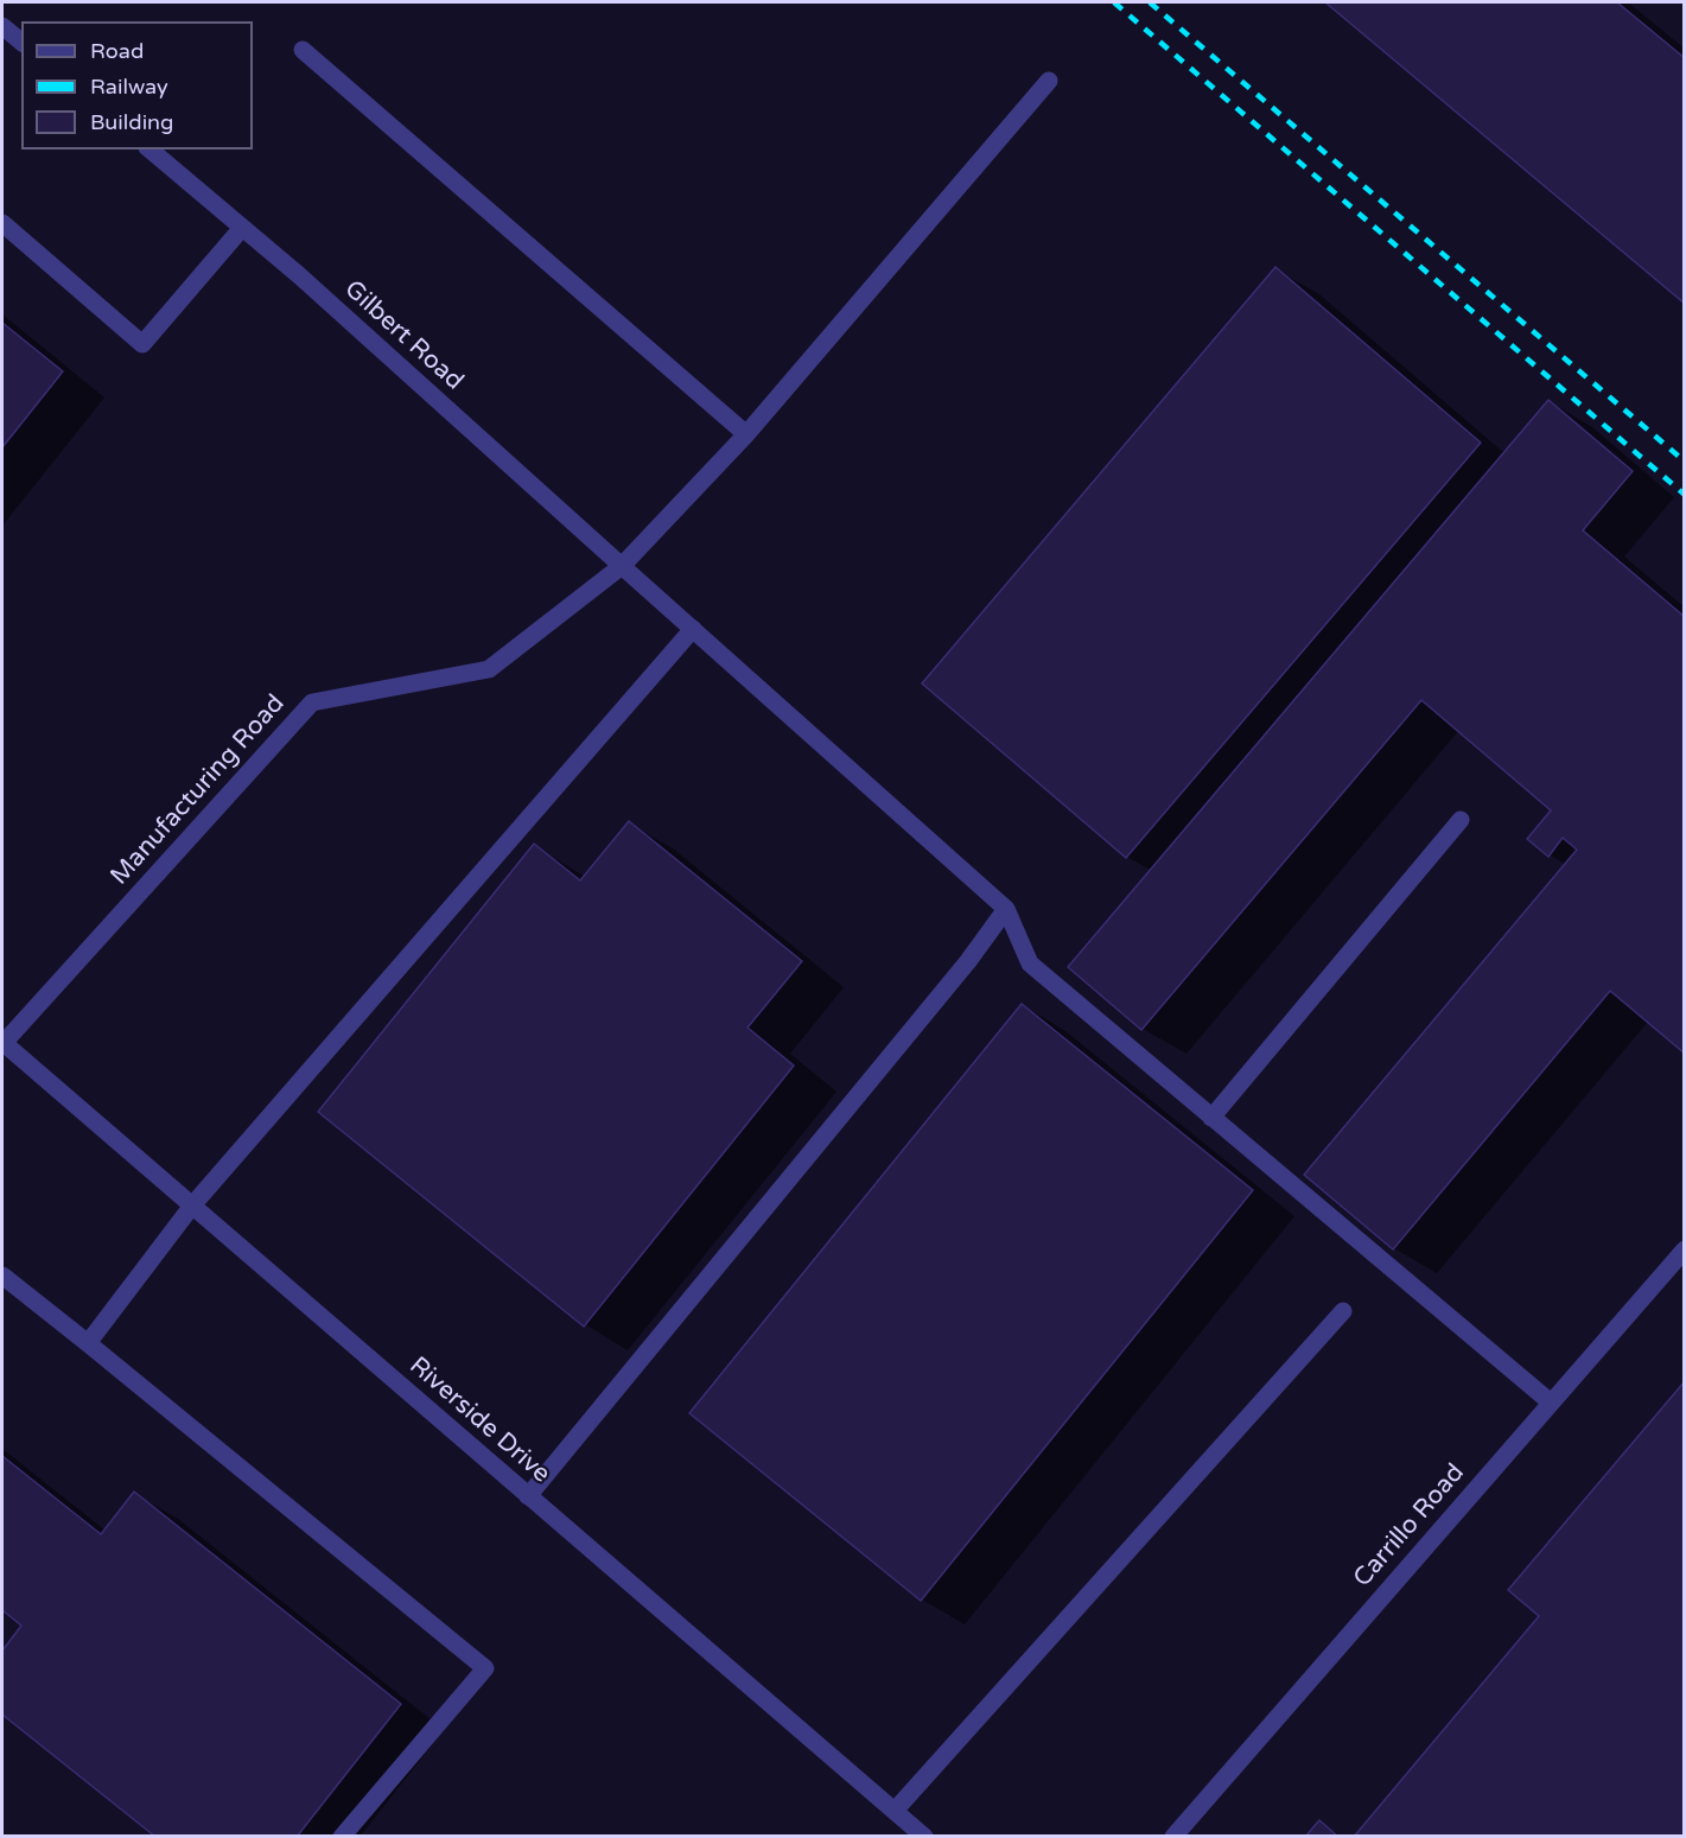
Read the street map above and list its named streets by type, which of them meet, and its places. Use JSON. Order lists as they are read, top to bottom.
{
  "streets": {
    "street": [
      "Gilbert Road",
      "Manufacturing Road",
      "Riverside Drive",
      "Carrillo Road"
    ]
  },
  "crossings": [
    ["Gilbert Road", "Manufacturing Road"],
    ["Manufacturing Road", "Riverside Drive"]
  ],
  "legend": ["Road", "Railway", "Building"]
}
